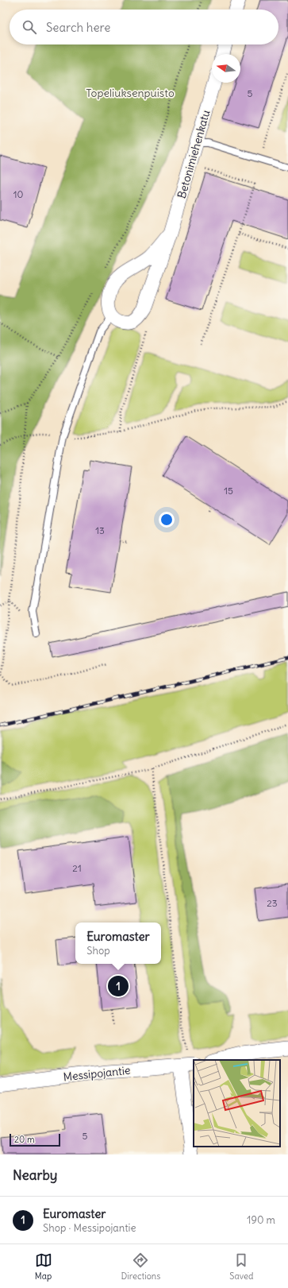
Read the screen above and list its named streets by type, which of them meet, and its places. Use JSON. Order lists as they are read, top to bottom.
{
  "streets": {
    "street": ["Betonimiehenkatu", "Messipojantie"]
  },
  "parks": ["Topeliuksenpuisto"],
  "house_numbers": [
    "5",
    "10",
    "15",
    "13",
    "21",
    "23",
    "5"
  ],
  "scale_bar": "20 m",
  "north": "left",
  "page": {
    "search": "Search here",
    "popup": ["Euromaster", "Shop"],
    "pins": "1",
    "scale": "20 m",
    "heading": "Nearby",
    "list": [
      {
        "mark": "1",
        "name": "Euromaster",
        "note": "Shop · Messipojantie",
        "value": "190 m"
      }
    ],
    "nav": ["Map", "Directions", "Saved"]
  }
}
